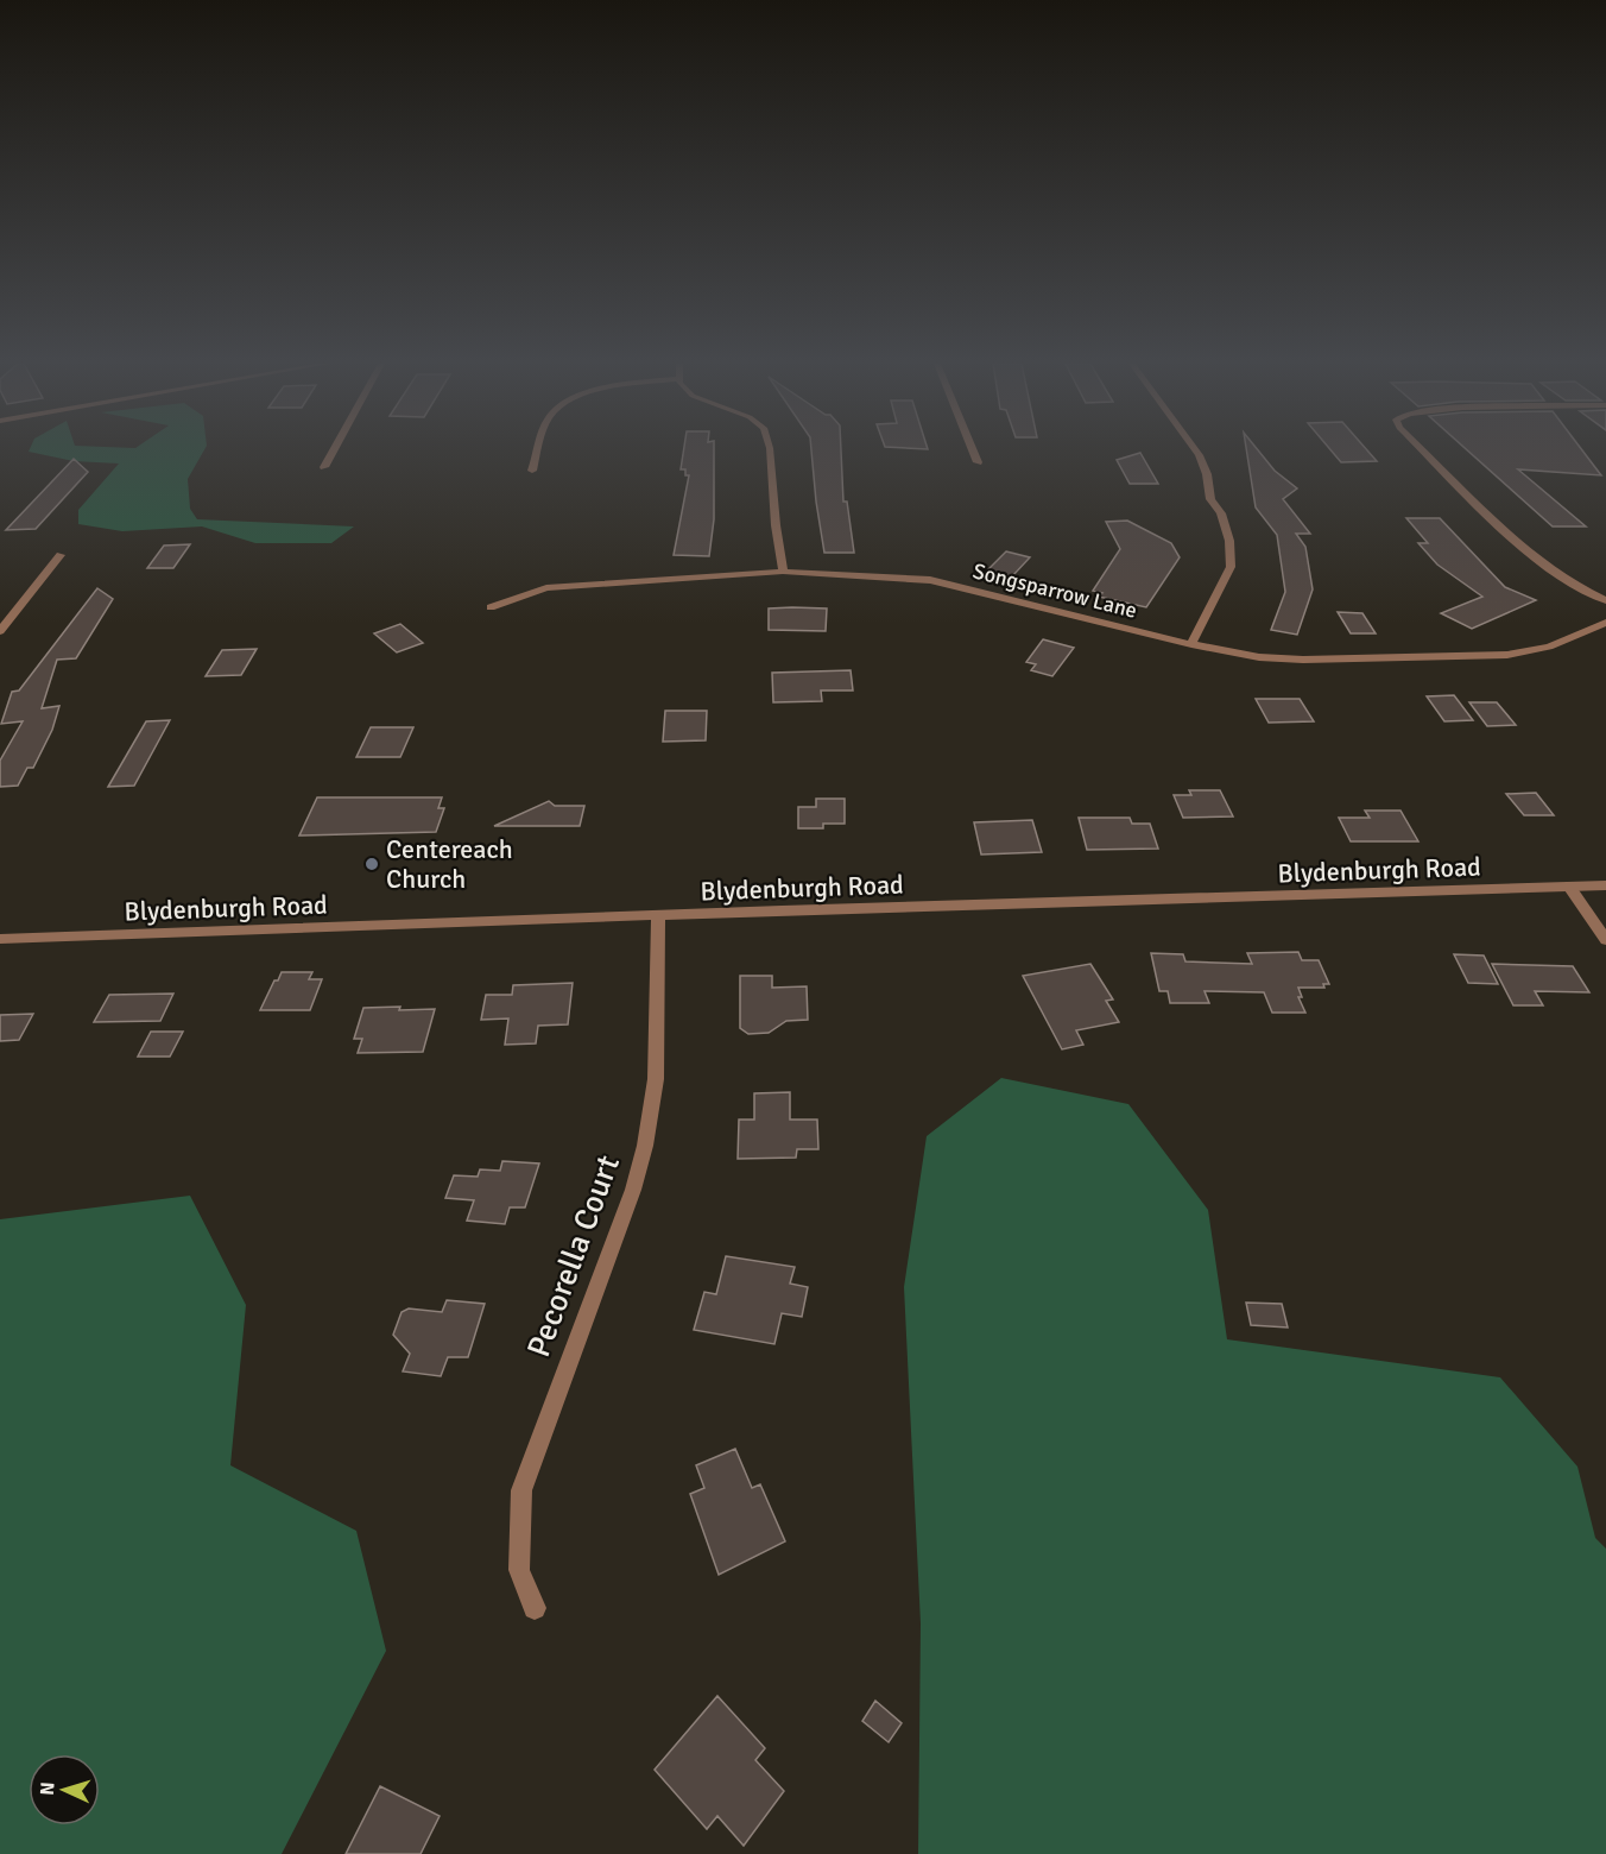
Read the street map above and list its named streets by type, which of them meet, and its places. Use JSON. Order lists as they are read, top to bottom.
{
  "streets": {
    "street": ["Songsparrow Lane", "Blydenburgh Road", "Pecorella Court"]
  },
  "crossings": [
    ["Blydenburgh Road", "Pecorella Court"]
  ],
  "places": ["Centereach Church"],
  "north": "left"
}
